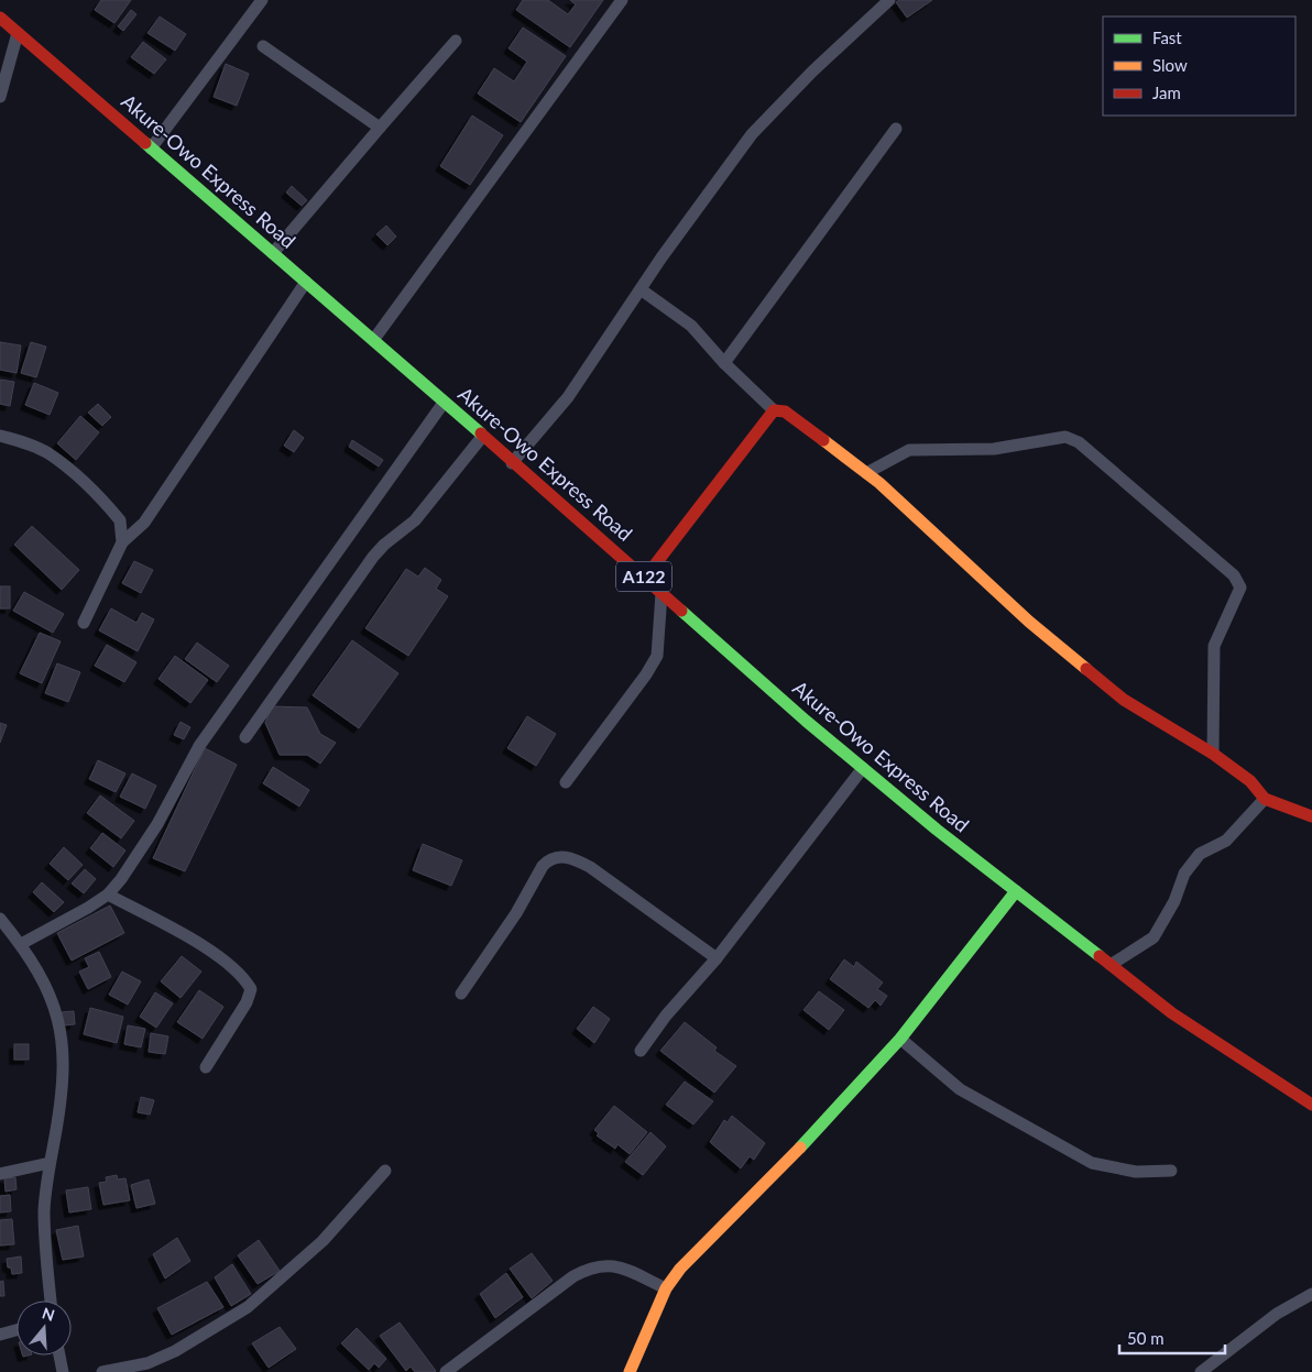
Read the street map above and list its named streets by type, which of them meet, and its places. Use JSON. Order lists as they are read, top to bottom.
{
  "streets": {
    "main road": ["Akure-Owo Express Road", "A122"]
  },
  "legend": ["Fast", "Slow", "Jam"],
  "scale_bar": "50 m",
  "north": "top"
}
